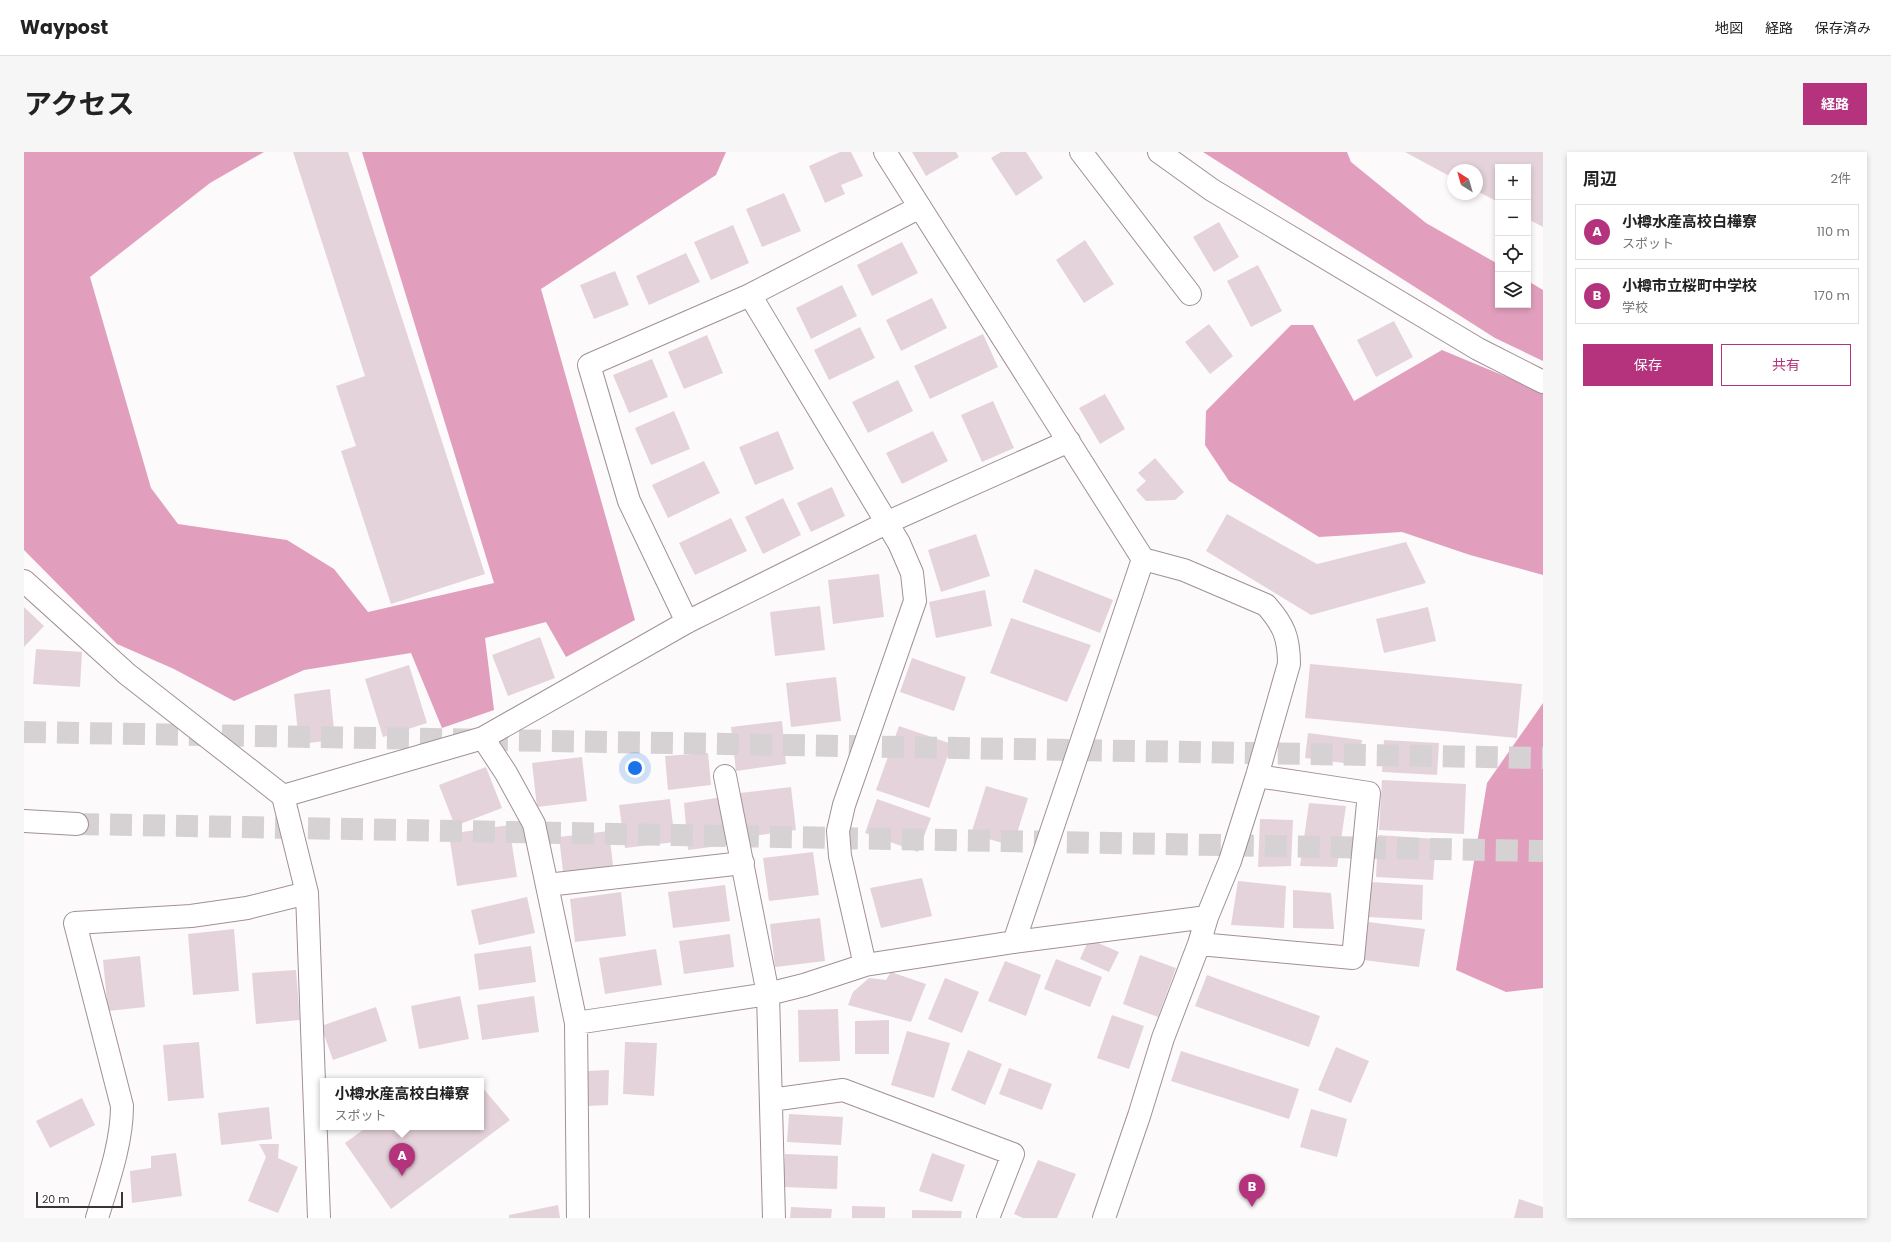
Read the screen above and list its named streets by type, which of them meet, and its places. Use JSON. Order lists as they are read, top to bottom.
{
  "scale_bar": "20 m",
  "north": "top left",
  "page": {
    "header": "Waypost",
    "nav": ["地図", "経路", "保存済み"],
    "title": "アクセス",
    "buttons": [
      "経路",
      ["保存", "共有"]
    ],
    "heading": ["周辺", "2件"],
    "map_buttons": ["+", "−"],
    "list": [
      {
        "mark": "A",
        "name": "小樽水産高校白樺寮",
        "note": "スポット",
        "value": "110 m"
      },
      {
        "mark": "B",
        "name": "小樽市立桜町中学校",
        "note": "学校",
        "value": "170 m"
      }
    ],
    "popup": ["小樽水産高校白樺寮", "スポット"],
    "pins": ["A", "B"],
    "scale": "20 m"
  }
}
